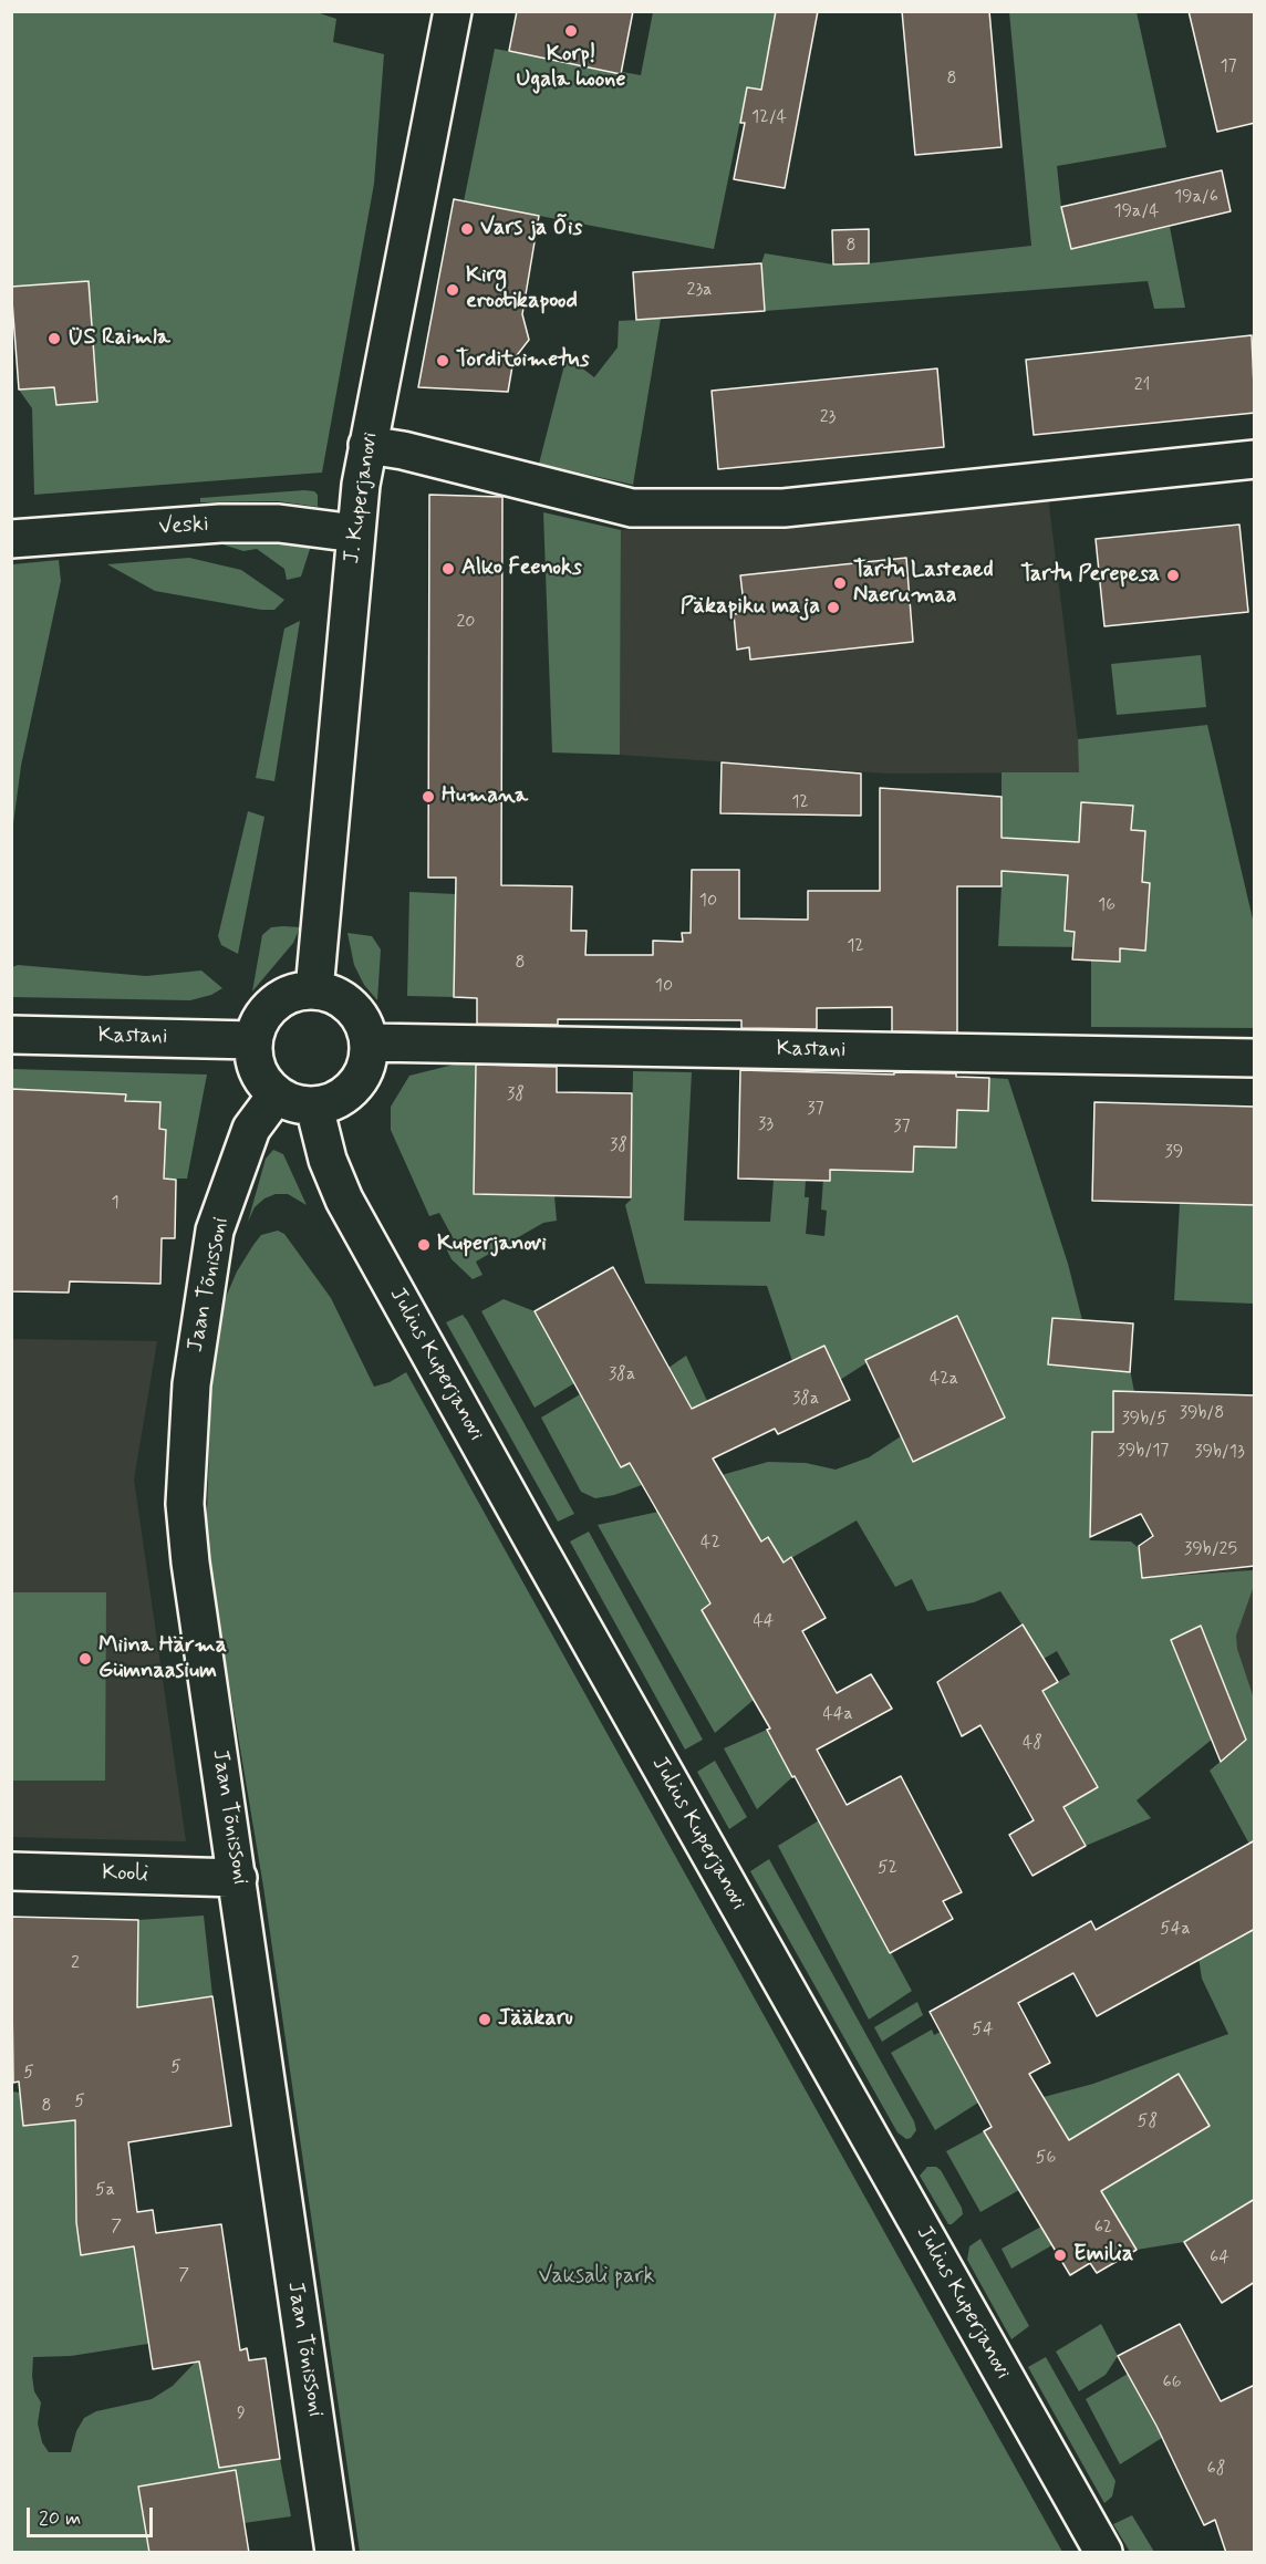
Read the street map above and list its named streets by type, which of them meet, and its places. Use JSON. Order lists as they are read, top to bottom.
{
  "streets": {
    "street": [
      "J. Kuperjanovi",
      "Veski",
      "Kastani",
      "Jaan Tõnissoni",
      "Julius Kuperjanovi",
      "Kooli"
    ]
  },
  "crossings": [
    ["J. Kuperjanovi", "Veski"],
    ["J. Kuperjanovi", "Kastani"],
    ["J. Kuperjanovi", "Jaan Tõnissoni"],
    ["J. Kuperjanovi", "Julius Kuperjanovi"],
    ["Kastani", "Jaan Tõnissoni"],
    ["Kastani", "Julius Kuperjanovi"],
    ["Jaan Tõnissoni", "Julius Kuperjanovi"],
    ["Jaan Tõnissoni", "Kooli"]
  ],
  "parks": ["Vaksali park"],
  "places": [
    "Korp! Ugala hoone",
    "Vars ja Õis",
    "Kirg erootikapood",
    "ÜS Raimla",
    "Torditoimetus",
    "Alko Feenoks",
    "Tartu Perepesa",
    "Tartu Lasteaed Naerumaa",
    "Päkapiku maja",
    "Humana",
    "Kuperjanovi",
    "Miina Härma Gümnaasium",
    "Jääkaru",
    "Emilia"
  ],
  "house_numbers": [
    "17",
    "8",
    "12/4",
    "19a/6",
    "19a/4",
    "8",
    "23a",
    "21",
    "23",
    "20",
    "12",
    "10",
    "16",
    "12",
    "8",
    "10",
    "38",
    "37",
    "33",
    "37",
    "38",
    "39",
    "1",
    "38a",
    "42a",
    "38a",
    "39b/8",
    "39b/5",
    "39b/17",
    "39b/13",
    "42",
    "39b/25",
    "44",
    "44a",
    "48",
    "52",
    "54a",
    "2",
    "54",
    "5",
    "5",
    "5",
    "8",
    "58",
    "56",
    "5a",
    "7",
    "62",
    "64",
    "7",
    "66",
    "9",
    "68"
  ],
  "scale_bar": "20 m"
}
